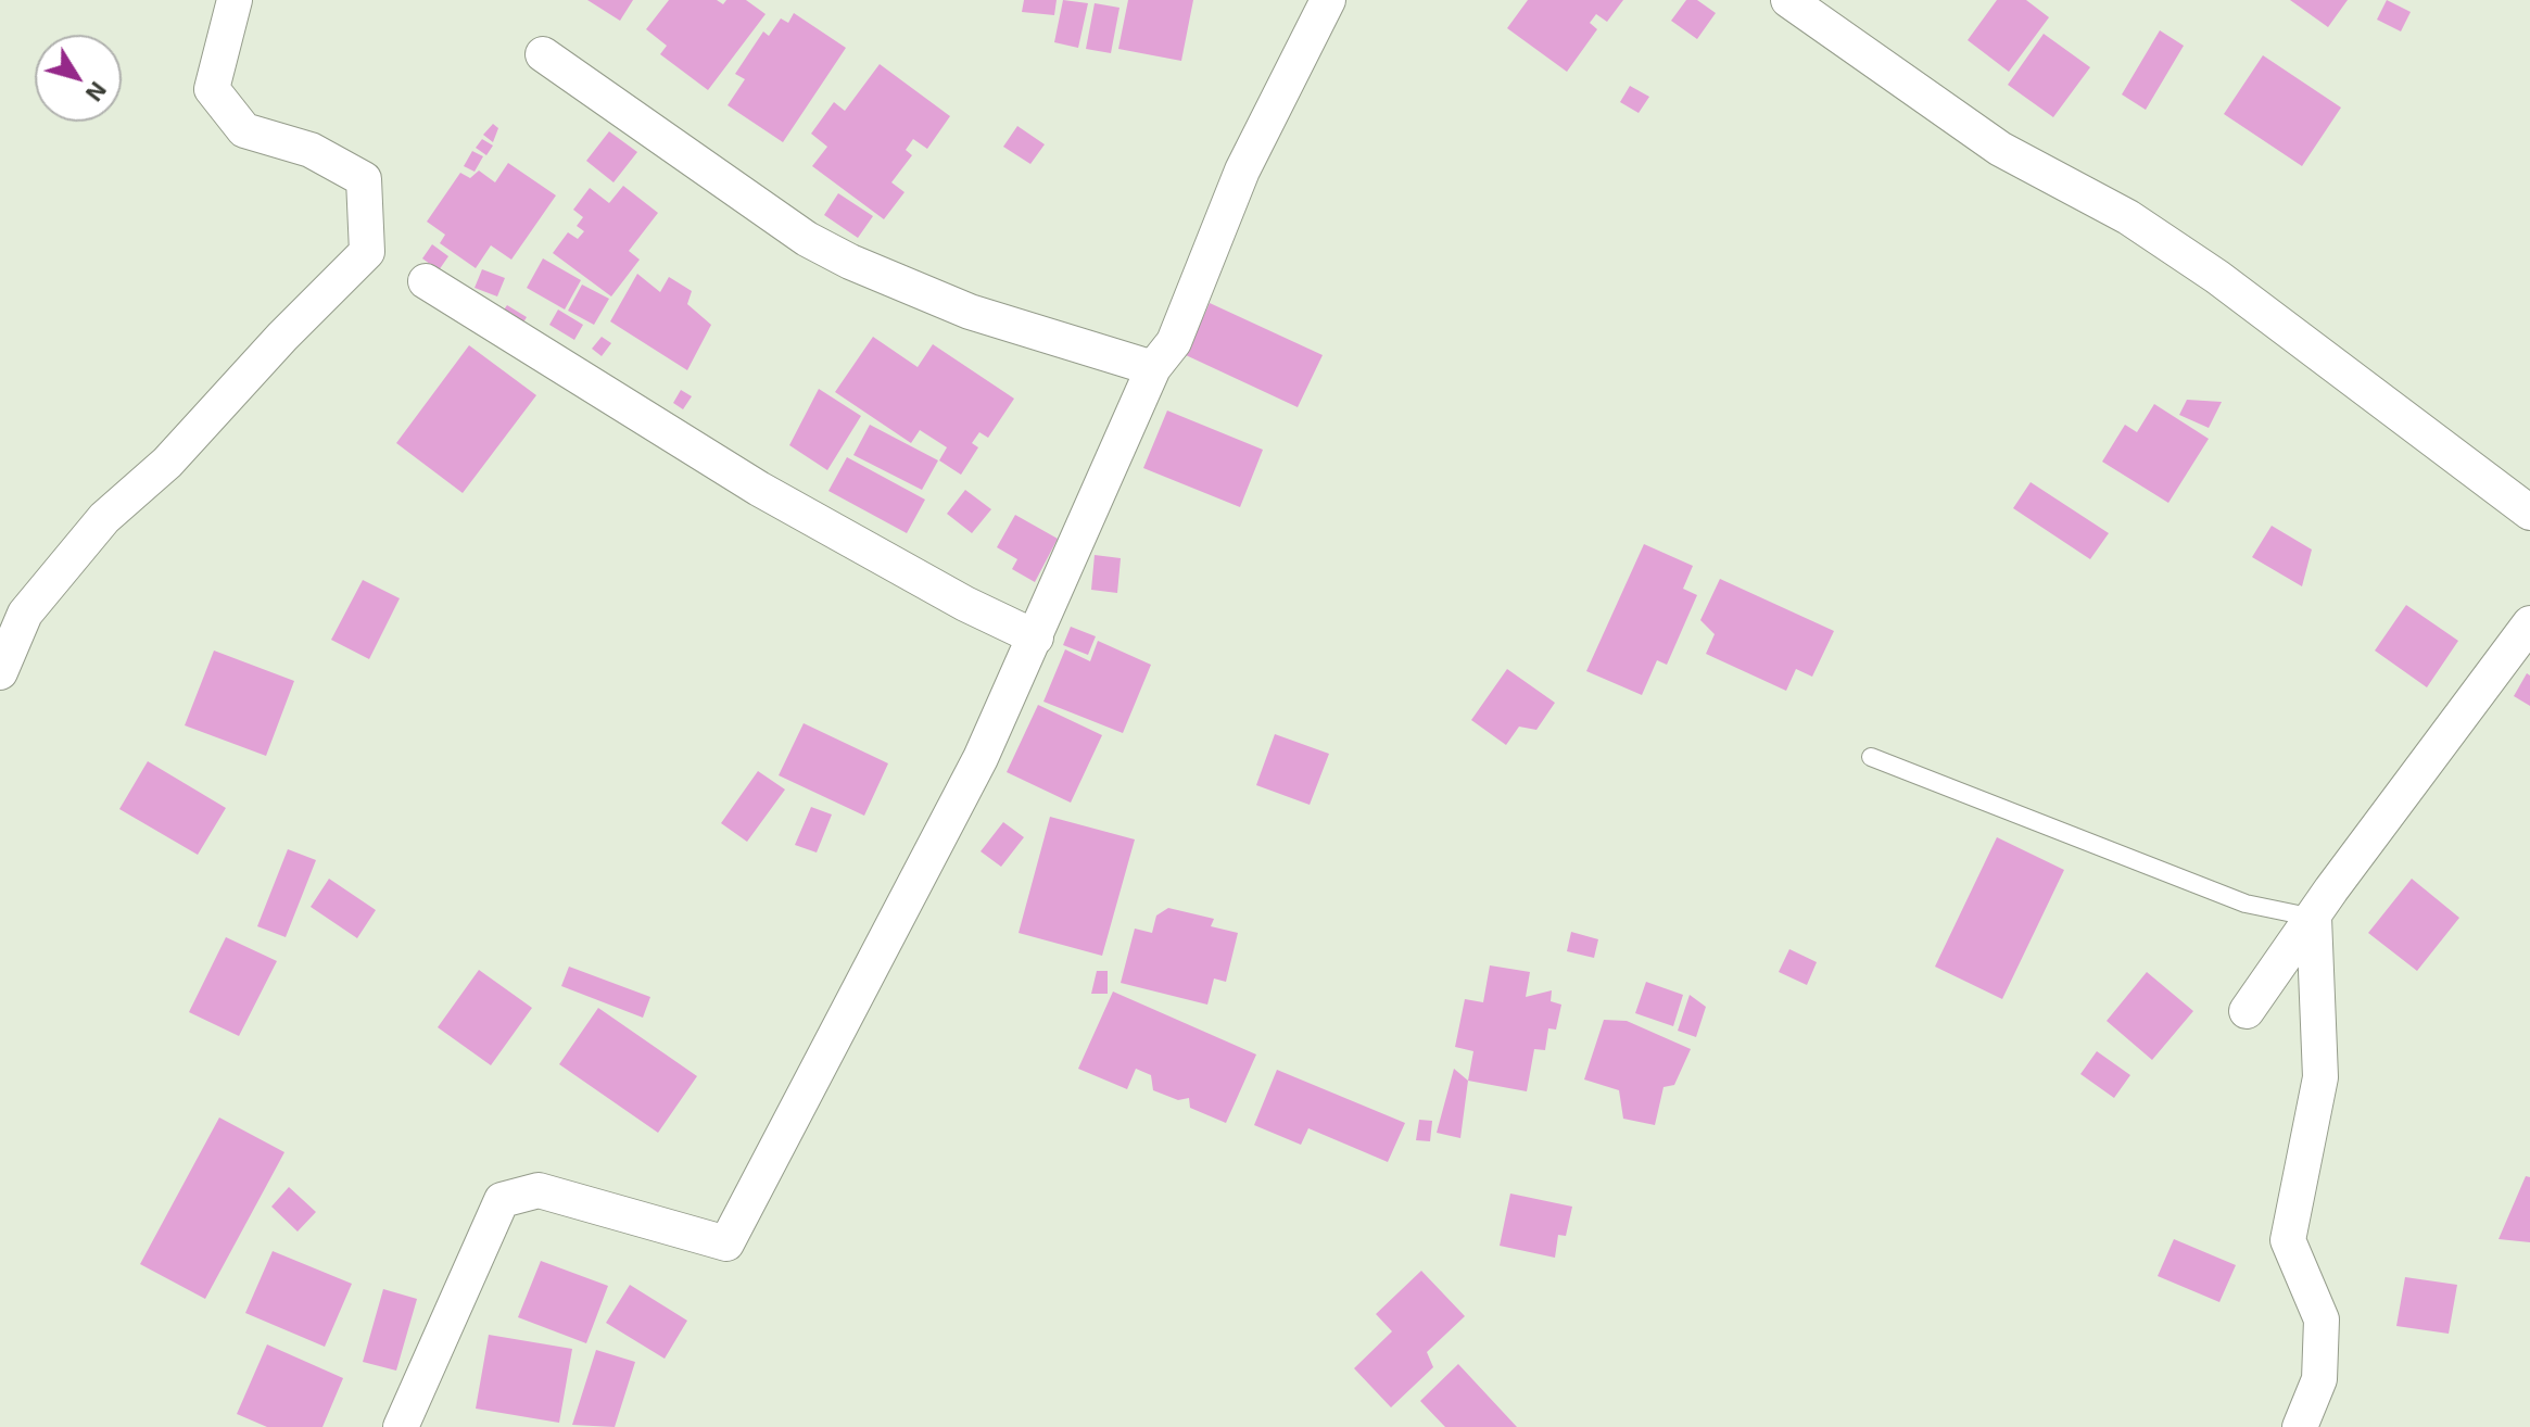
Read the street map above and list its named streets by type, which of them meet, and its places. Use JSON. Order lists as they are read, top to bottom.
{
  "north": "bottom right"
}
